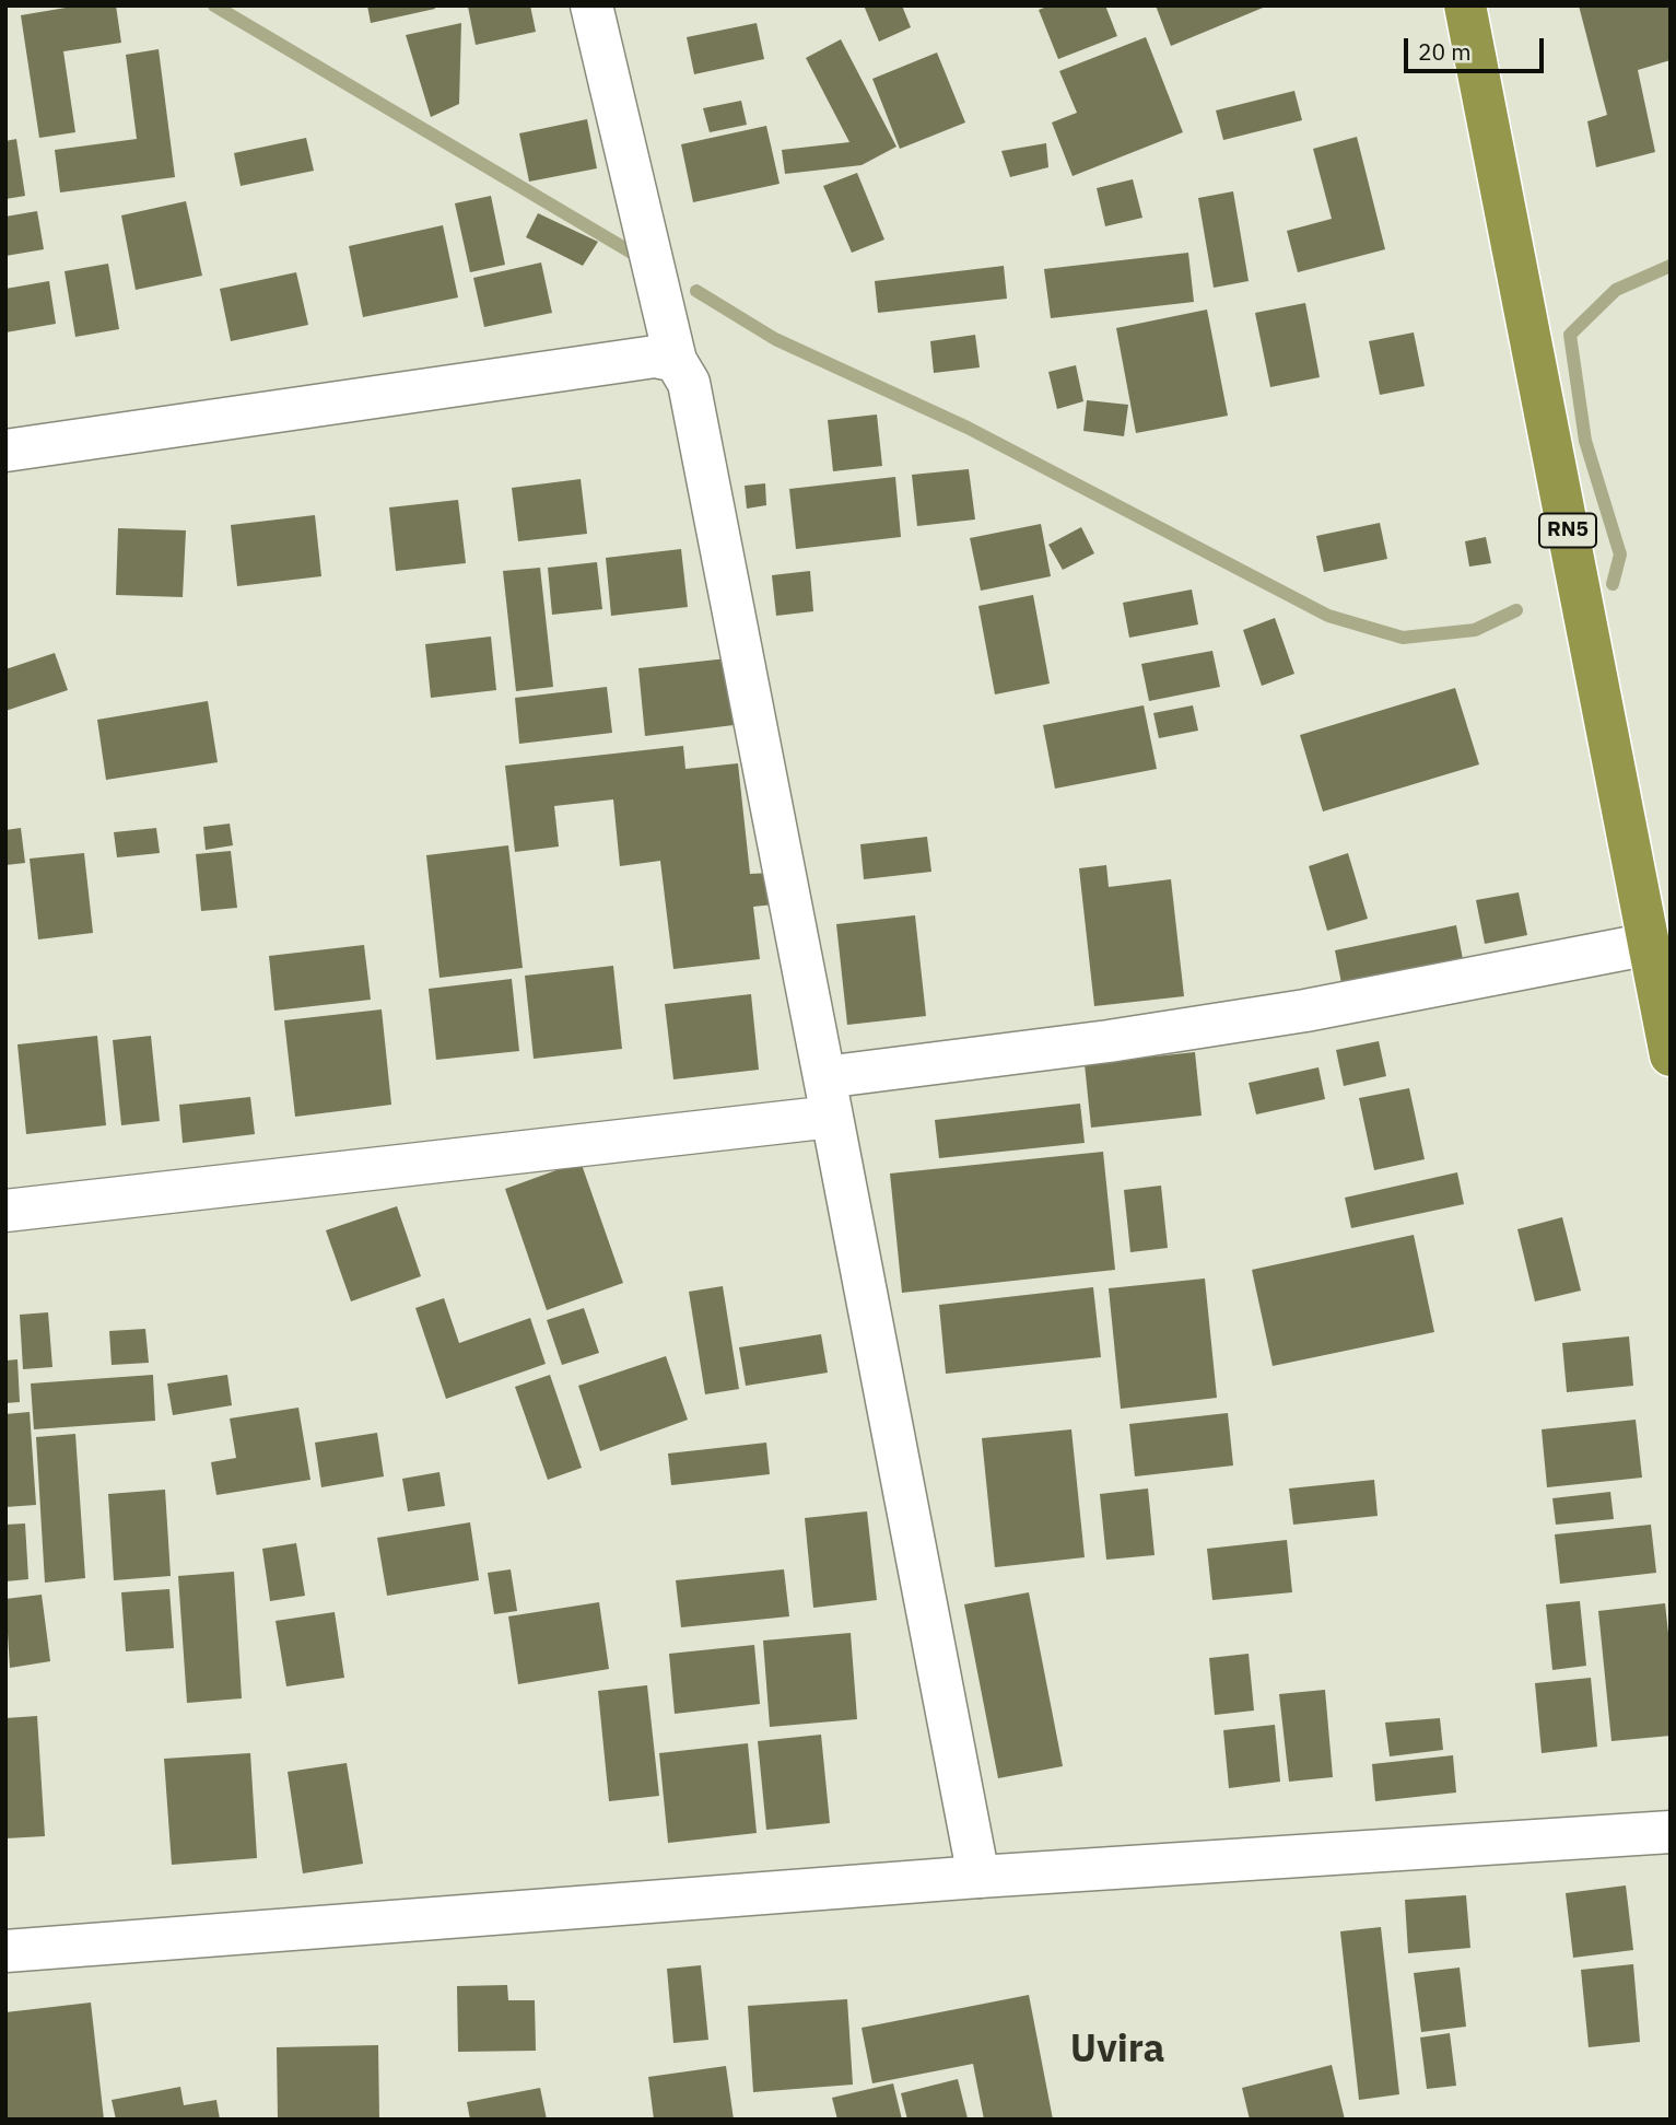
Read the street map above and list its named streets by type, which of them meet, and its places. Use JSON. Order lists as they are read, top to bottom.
{
  "streets": {
    "highway": ["RN5"]
  },
  "districts": ["Uvira"],
  "scale_bar": "20 m"
}
